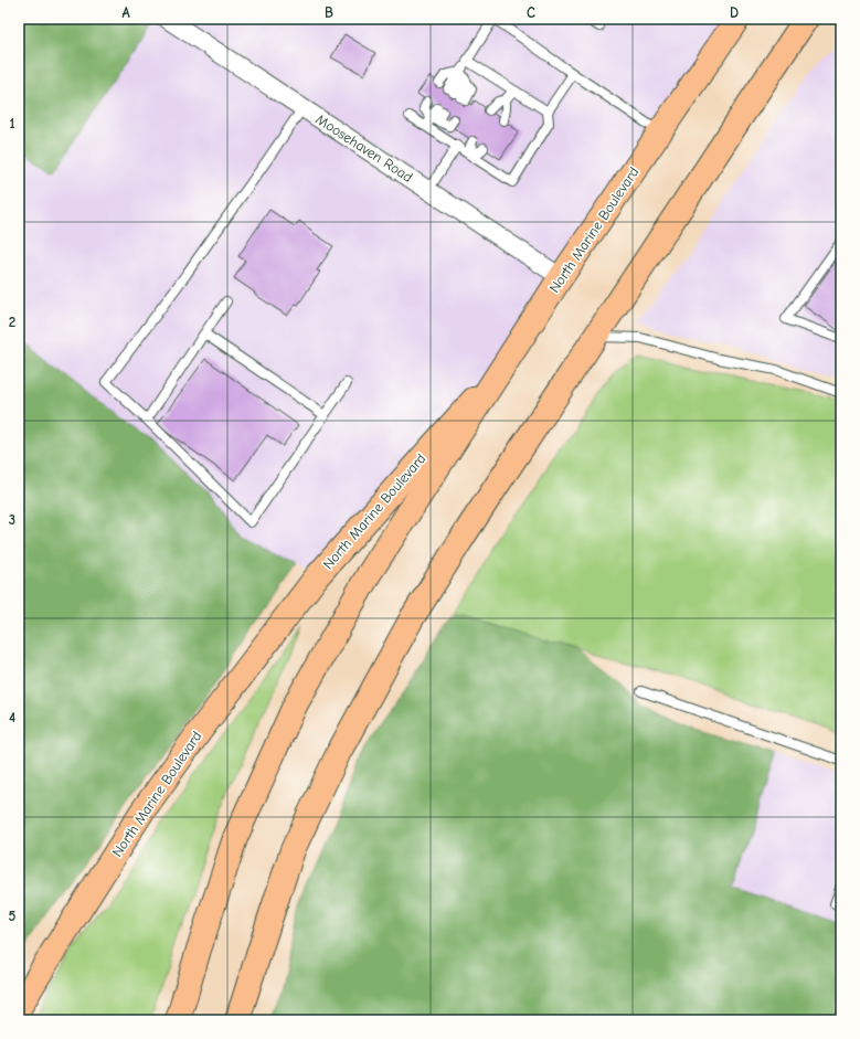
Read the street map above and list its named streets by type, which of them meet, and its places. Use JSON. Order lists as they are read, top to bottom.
{
  "streets": {
    "main road": ["North Marine Boulevard"],
    "street": ["Moosehaven Road"]
  },
  "crossings": [
    ["Moosehaven Road", "North Marine Boulevard"]
  ],
  "grid": {
    "columns": [
      "A",
      "B",
      "C",
      "D"
    ],
    "rows": [
      "1",
      "2",
      "3",
      "4",
      "5"
    ]
  }
}
